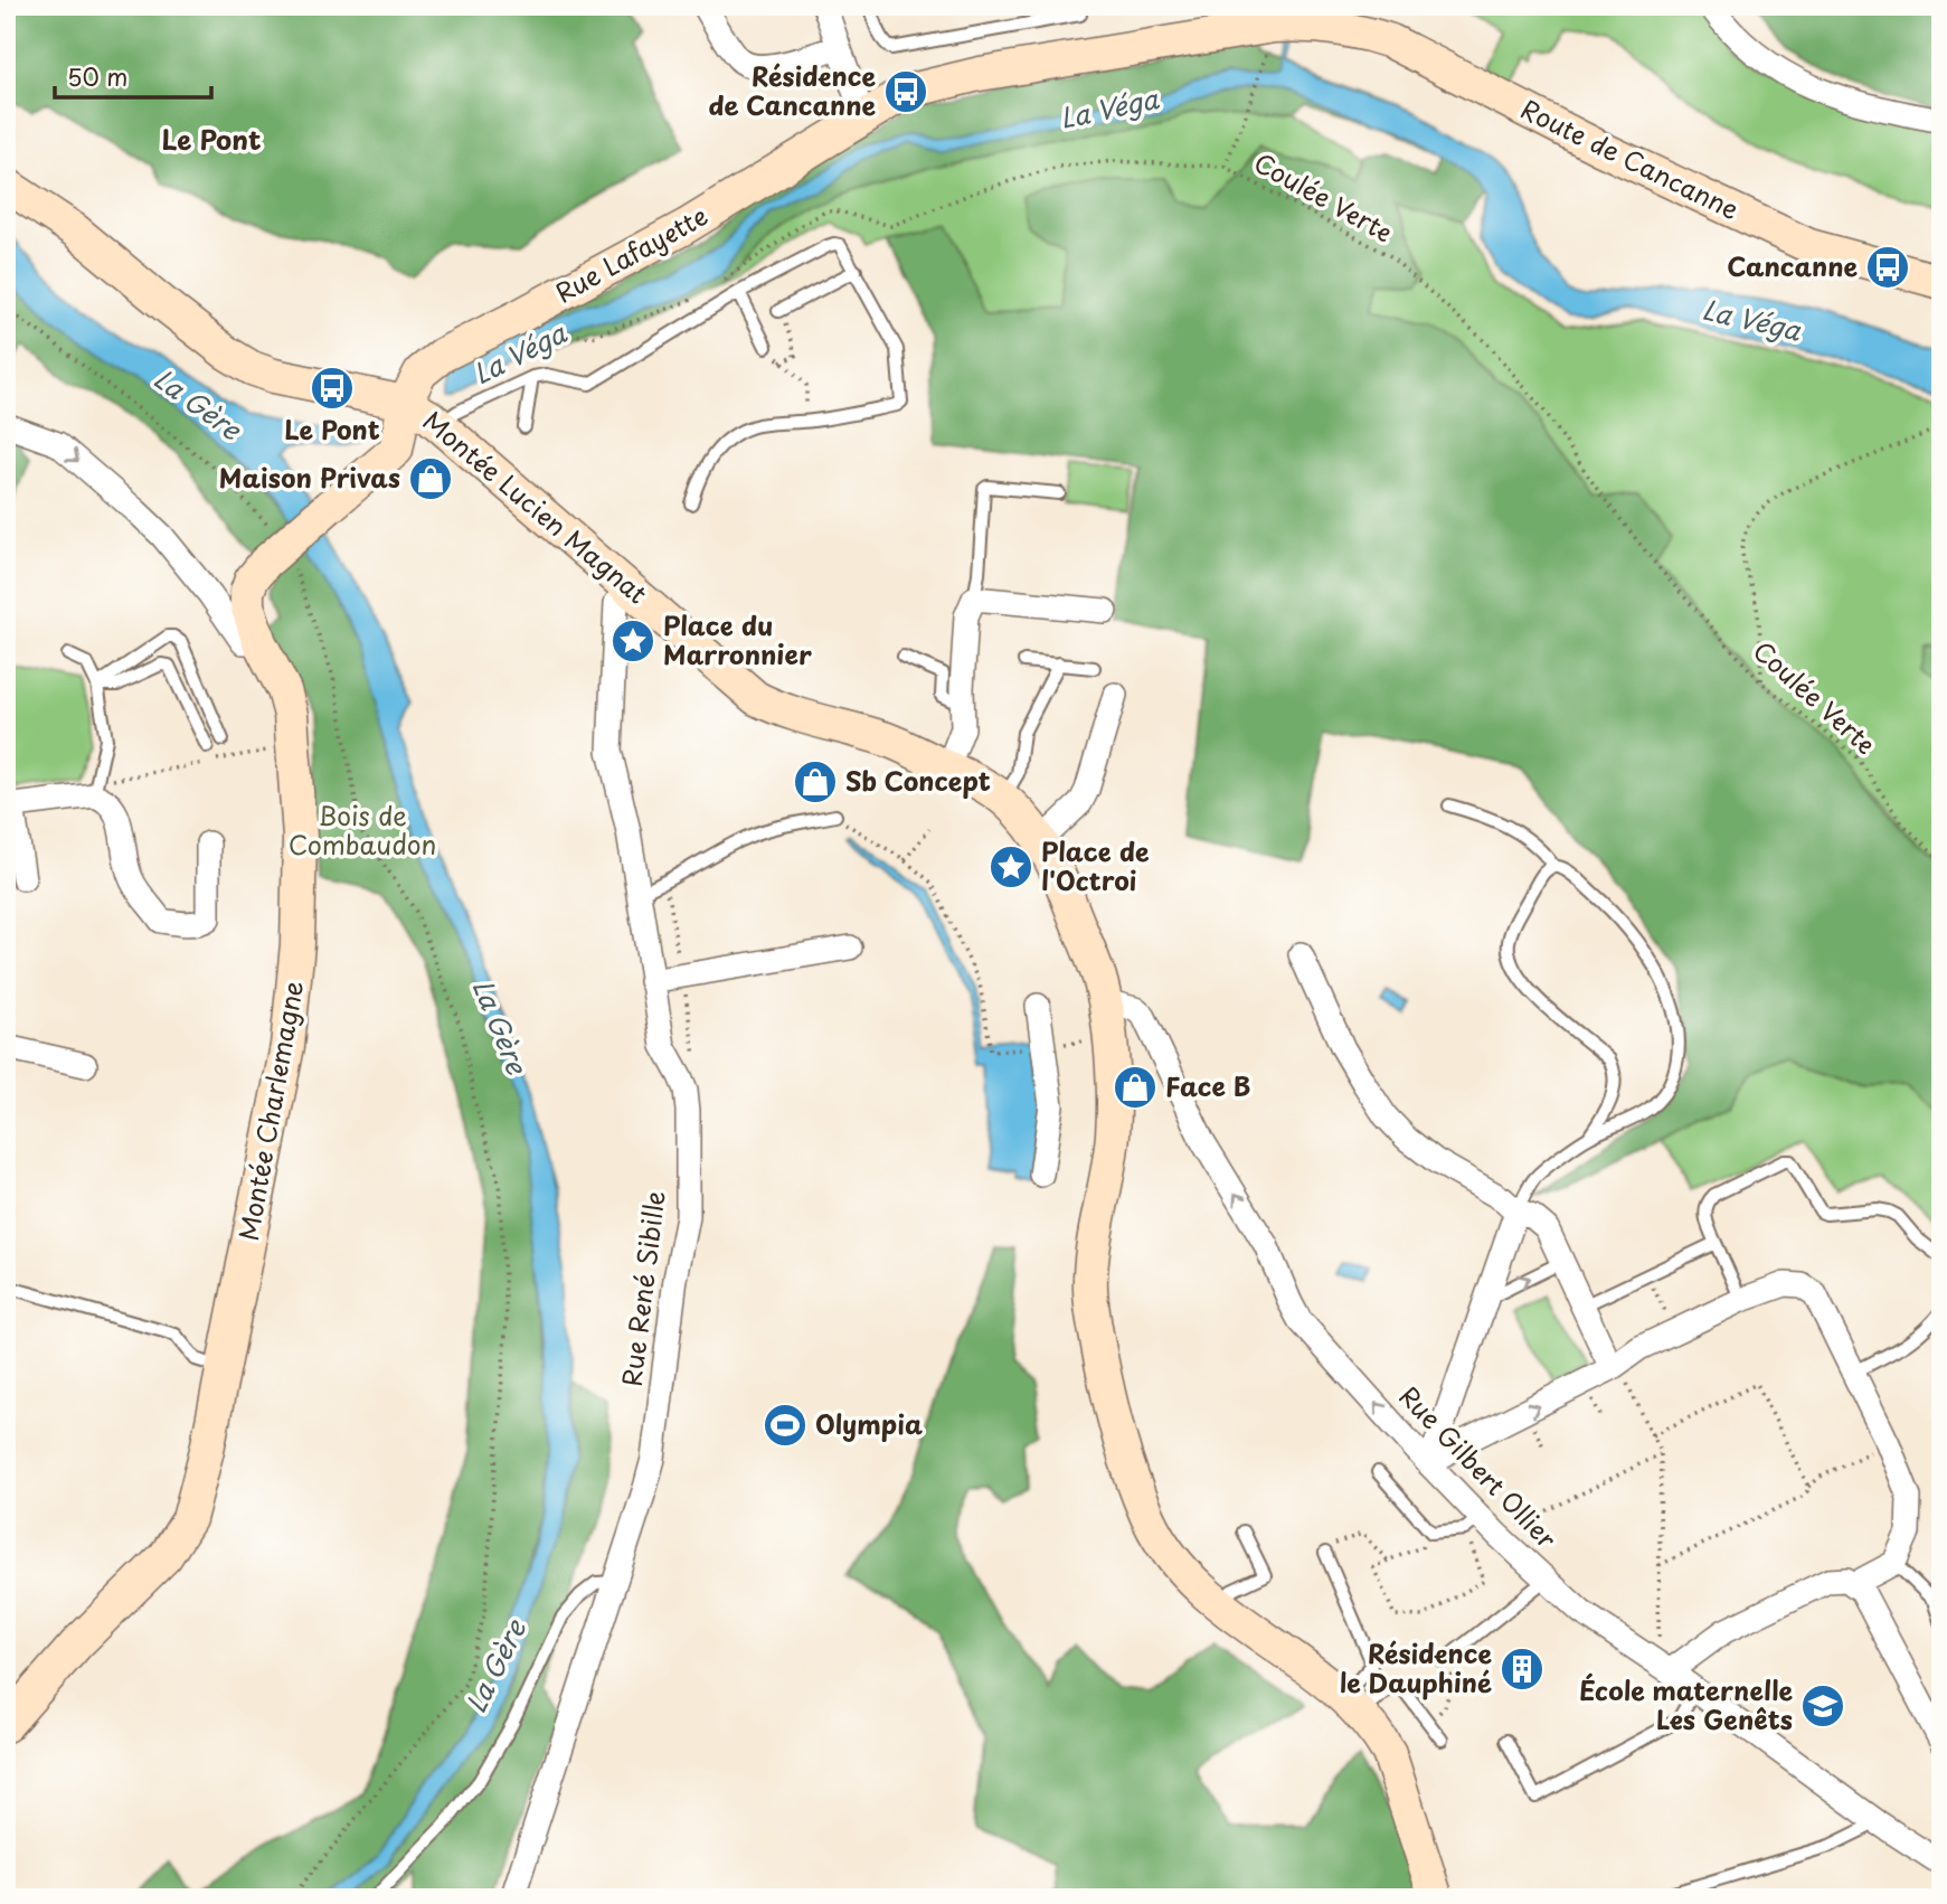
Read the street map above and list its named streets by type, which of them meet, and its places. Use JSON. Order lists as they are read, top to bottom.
{
  "streets": {
    "main road": [
      "Route de Cancanne",
      "Rue Lafayette",
      "Montée Lucien Magnat",
      "Montée Charlemagne"
    ],
    "street": ["Rue René Sibille", "Rue Gilbert Ollier"],
    "path": ["Coulée Verte"]
  },
  "crossings": [
    ["Route de Cancanne", "Rue Lafayette"],
    ["Rue Lafayette", "Montée Lucien Magnat"],
    ["Rue Lafayette", "Montée Charlemagne"],
    ["Montée Lucien Magnat", "Montée Charlemagne"],
    ["Montée Lucien Magnat", "Rue René Sibille"],
    ["Montée Lucien Magnat", "Rue Gilbert Ollier"]
  ],
  "districts": ["Le Pont"],
  "water": ["La Véga", "La Gère"],
  "parks": ["Bois de Combaudon"],
  "places": {
    "bus stop": ["Résidence de Cancanne", "Cancanne", "Le Pont"],
    "shop": ["Maison Privas", "Sb Concept", "Face B"],
    "place": ["Place du Marronnier", "Place de l'Octroi"],
    "sports": ["Olympia"],
    "building": ["Résidence le Dauphiné"],
    "school or university": ["École maternelle Les Genêts"]
  },
  "scale_bar": "50 m"
}
